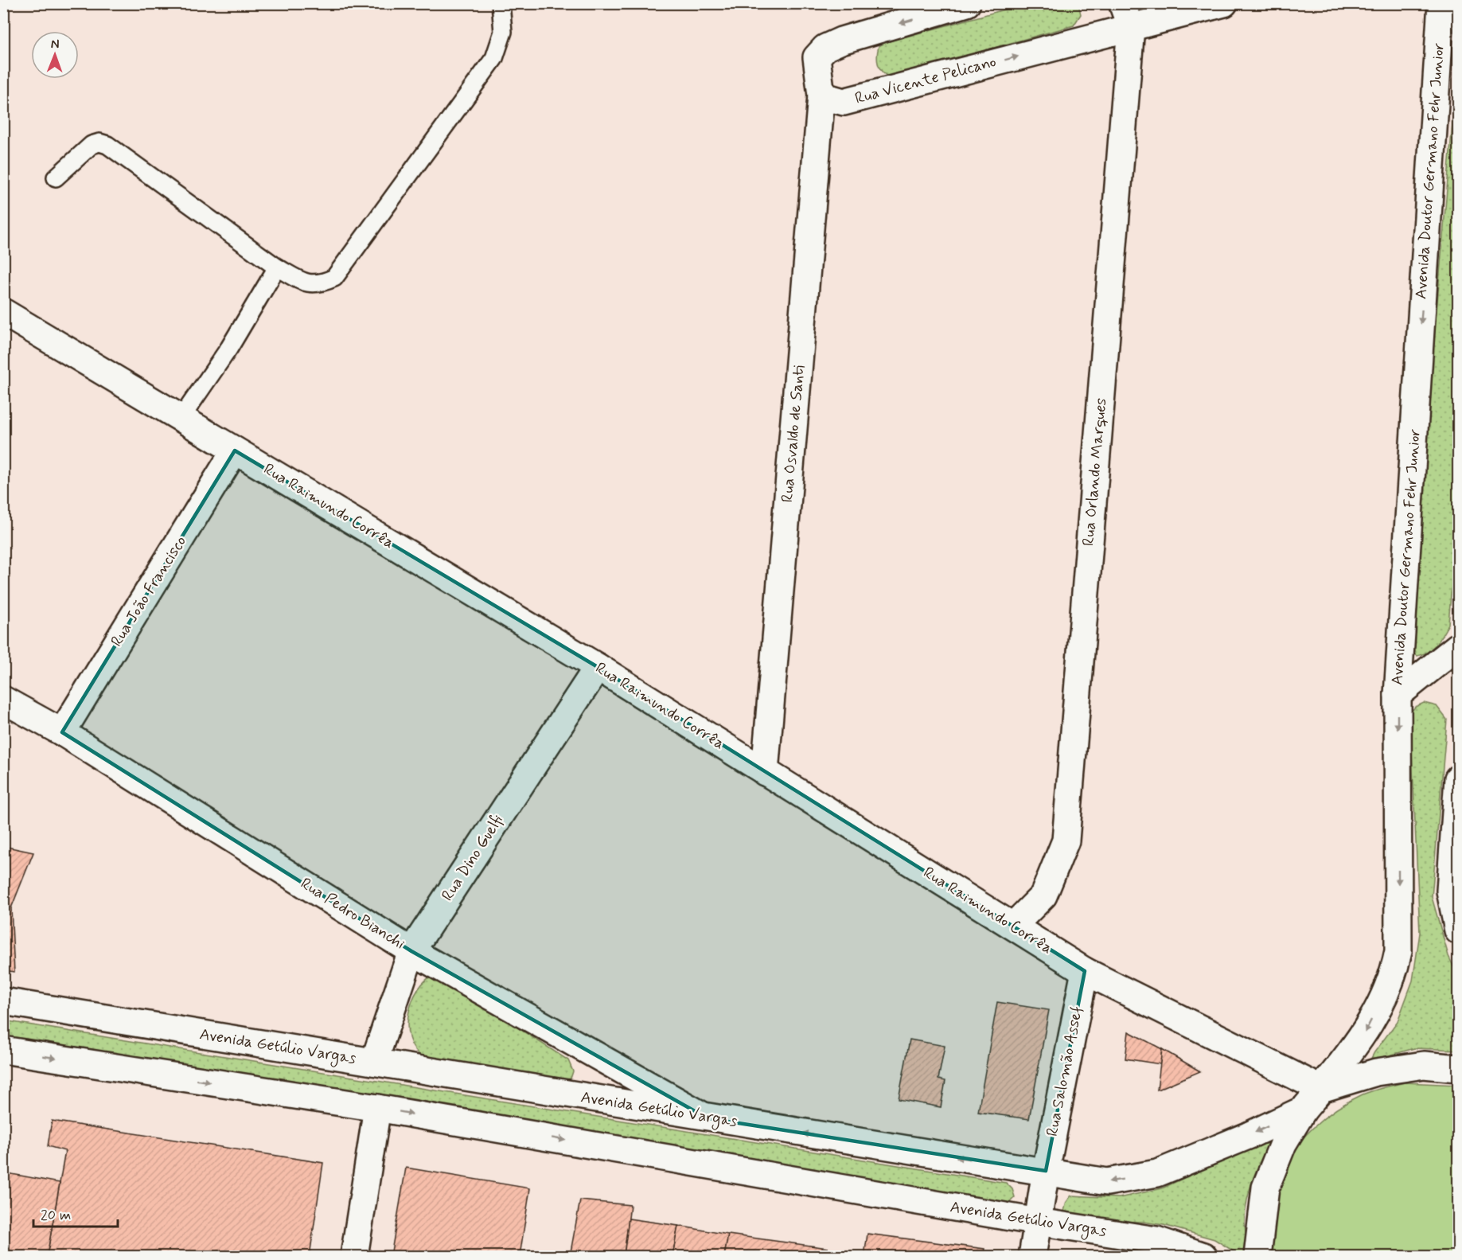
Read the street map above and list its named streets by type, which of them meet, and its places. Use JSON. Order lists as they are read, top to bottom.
{
  "streets": {
    "main road": [
      "Rua Vicente Pelicano",
      "Avenida Doutor Germano Fehr Junior",
      "Rua Osvaldo de Santi",
      "Rua Orlando Marques",
      "Rua Raimundo Corrêa",
      "Rua João Francisco",
      "Rua Dino Guelfi",
      "Rua Pedro Bianchi",
      "Avenida Getúlio Vargas",
      "Rua Salomão Assef"
    ]
  },
  "crossings": [
    ["Rua Vicente Pelicano", "Rua Osvaldo de Santi"],
    ["Rua Vicente Pelicano", "Rua Orlando Marques"],
    ["Avenida Doutor Germano Fehr Junior", "Rua Raimundo Corrêa"],
    ["Avenida Doutor Germano Fehr Junior", "Avenida Getúlio Vargas"],
    ["Rua Osvaldo de Santi", "Rua Raimundo Corrêa"],
    ["Rua Orlando Marques", "Rua Raimundo Corrêa"],
    ["Rua Raimundo Corrêa", "Rua João Francisco"],
    ["Rua Raimundo Corrêa", "Rua Dino Guelfi"],
    ["Rua Raimundo Corrêa", "Rua Salomão Assef"],
    ["Rua João Francisco", "Rua Pedro Bianchi"],
    ["Rua Dino Guelfi", "Rua Pedro Bianchi"],
    ["Rua Dino Guelfi", "Avenida Getúlio Vargas"],
    ["Rua Pedro Bianchi", "Avenida Getúlio Vargas"],
    ["Avenida Getúlio Vargas", "Rua Salomão Assef"]
  ],
  "one_way": ["Rua Vicente Pelicano", "Avenida Doutor Germano Fehr Junior"],
  "scale_bar": "20 m",
  "north": "top"
}
